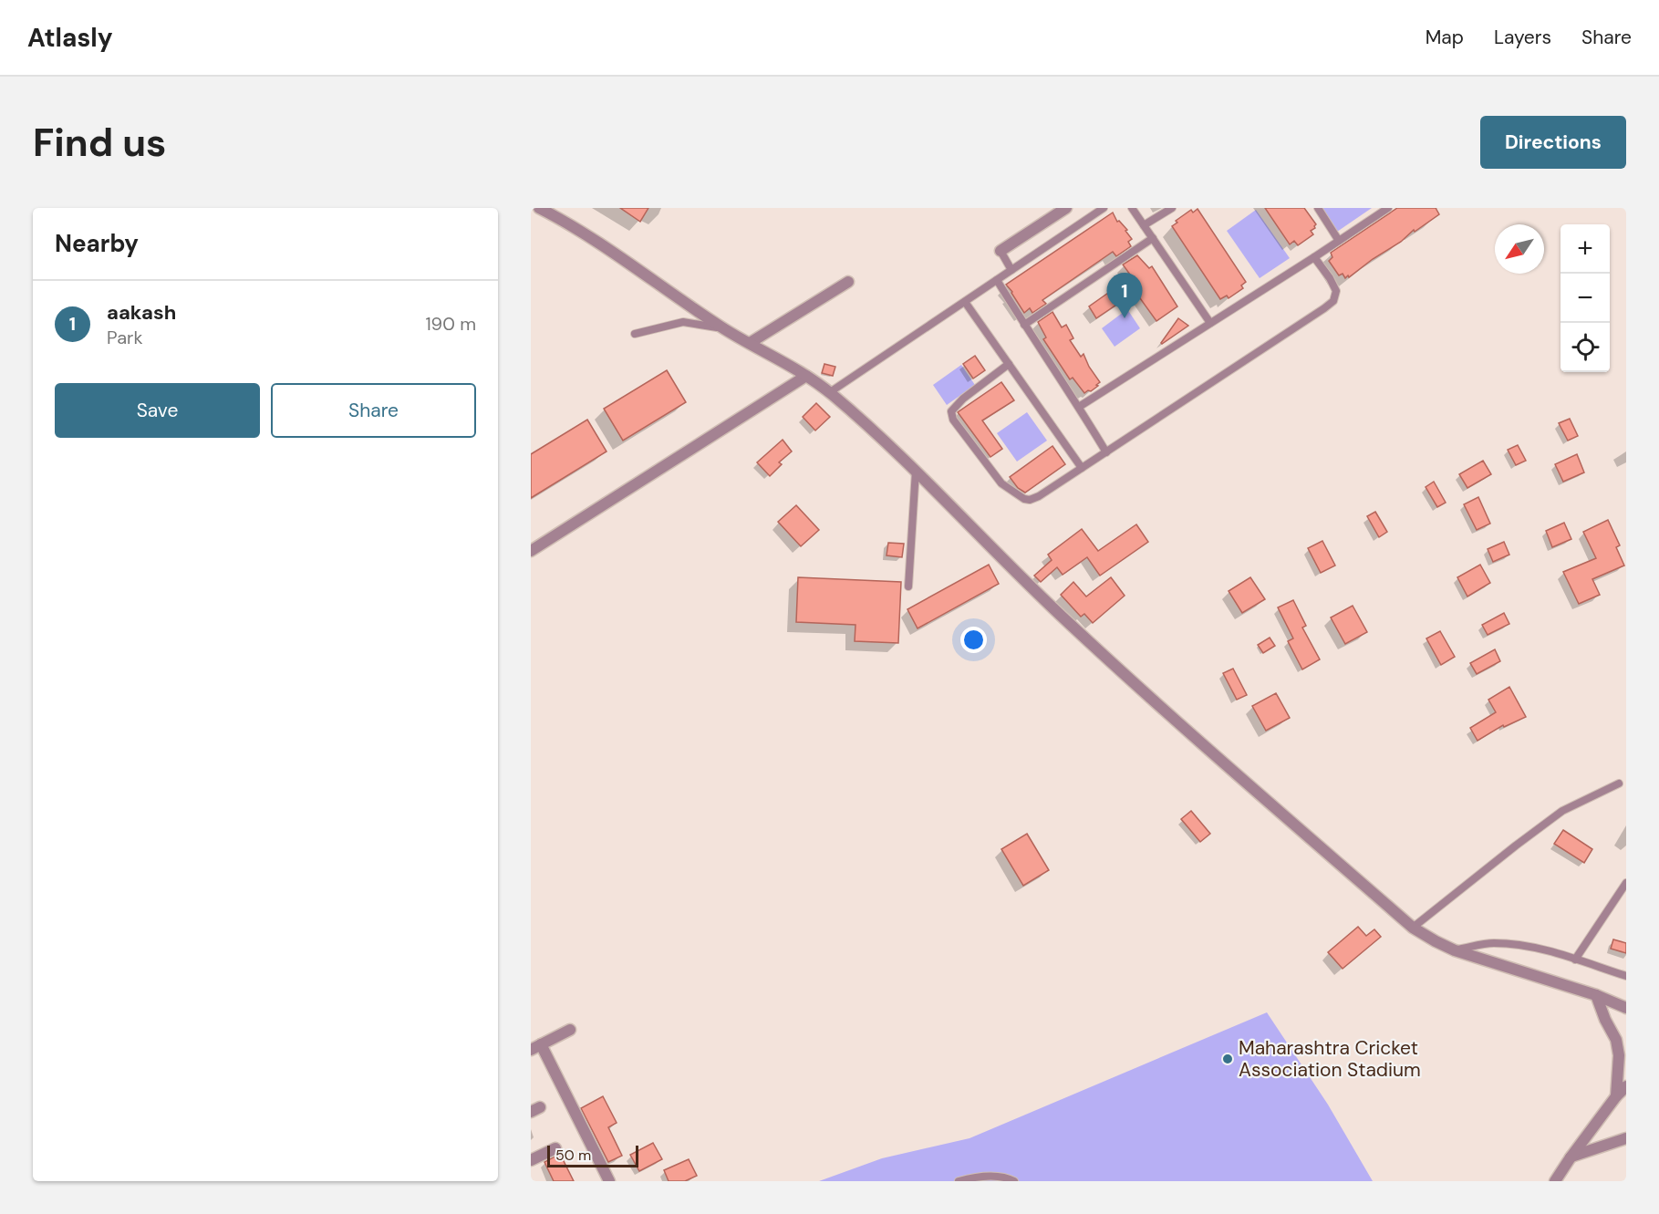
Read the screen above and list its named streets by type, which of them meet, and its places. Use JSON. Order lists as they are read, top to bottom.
{
  "places": ["Maharashtra Cricket Association Stadium"],
  "scale_bar": "50 m",
  "north": "bottom left",
  "page": {
    "header": "Atlasly",
    "nav": ["Map", "Layers", "Share"],
    "buttons": [
      "Directions",
      ["Save", "Share"]
    ],
    "title": "Find us",
    "heading": "Nearby",
    "map_buttons": ["+", "−"],
    "pins": "1",
    "list": [
      {
        "mark": "1",
        "name": "aakash",
        "note": "Park",
        "value": "190 m"
      }
    ],
    "scale": "50 m"
  }
}
